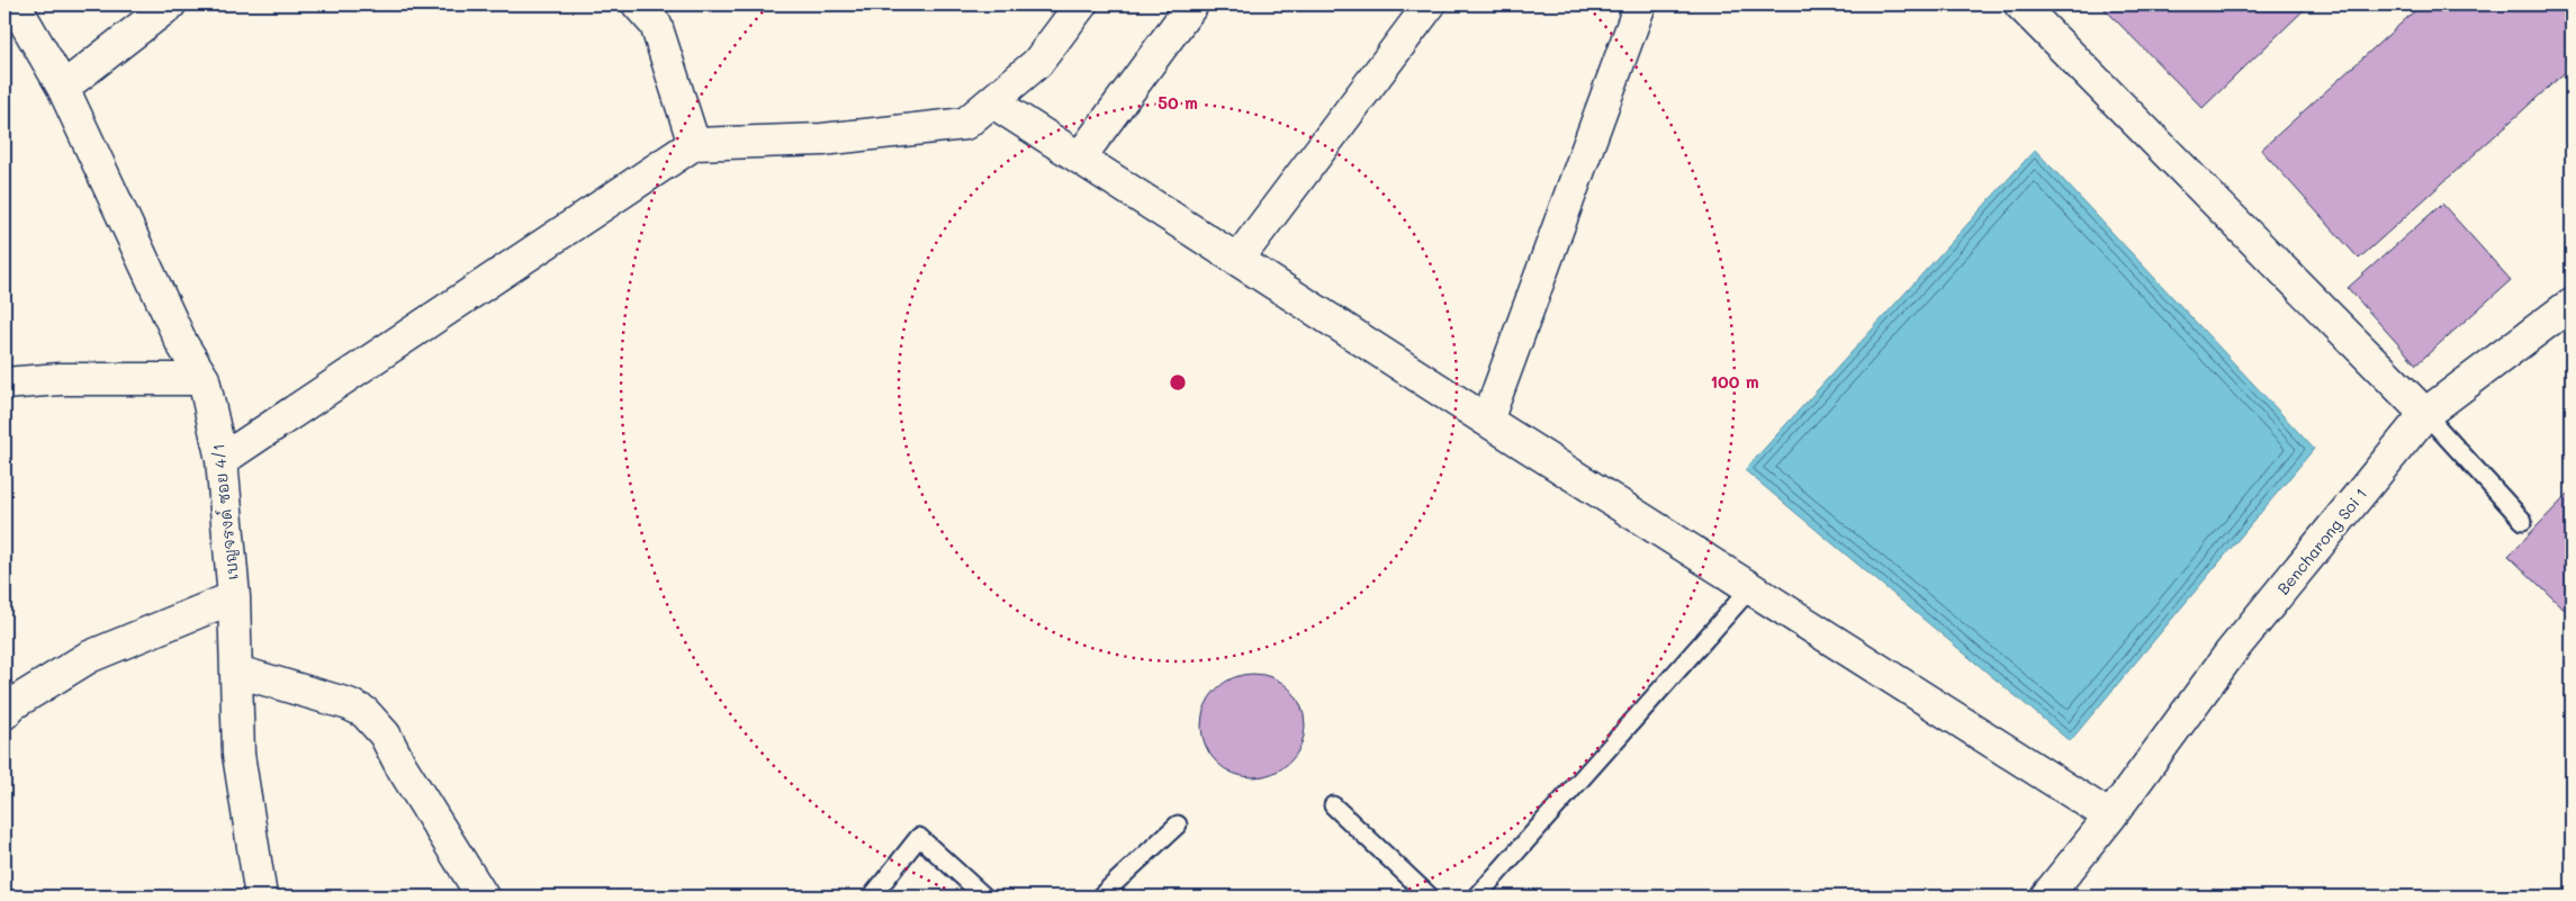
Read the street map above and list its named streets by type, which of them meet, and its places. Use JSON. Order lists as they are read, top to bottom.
{
  "streets": {
    "street": ["เบญจรงด์ ซอย 4/1", "Bencharong Soi 1"]
  },
  "rings": ["50 m", "100 m"]
}
